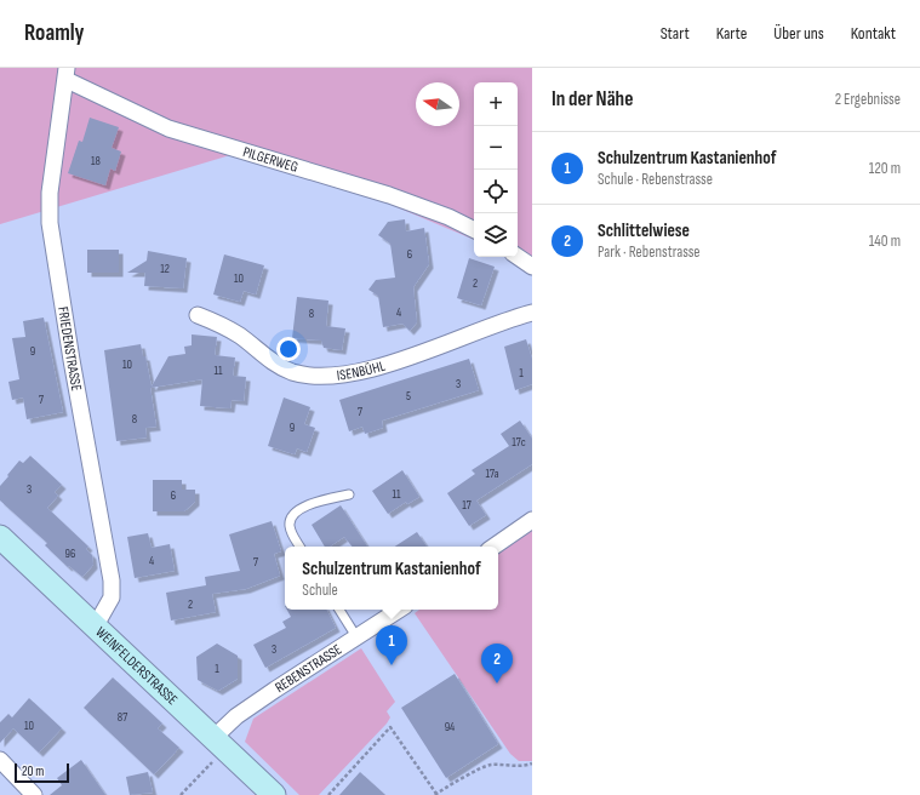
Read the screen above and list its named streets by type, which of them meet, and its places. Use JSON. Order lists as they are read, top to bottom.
{
  "streets": {
    "main road": ["WEINFELDERSTRASSE"],
    "street": [
      "PILGERWEG",
      "FRIEDENSTRASSE",
      "ISENBÜHL",
      "REBENSTRASSE"
    ]
  },
  "crossings": [
    ["PILGERWEG", "FRIEDENSTRASSE"],
    ["FRIEDENSTRASSE", "WEINFELDERSTRASSE"],
    ["WEINFELDERSTRASSE", "REBENSTRASSE"]
  ],
  "house_numbers": [
    "18",
    "6",
    "12",
    "10",
    "2",
    "4",
    "8",
    "9",
    "10",
    "11",
    "1",
    "3",
    "5",
    "7",
    "7",
    "8",
    "9",
    "17c",
    "17a",
    "3",
    "11",
    "6",
    "17",
    "96",
    "4",
    "7",
    "2",
    "3",
    "1",
    "87",
    "10",
    "94"
  ],
  "scale_bar": "20 m",
  "north": "left",
  "page": {
    "header": "Roamly",
    "nav": [
      "Start",
      "Karte",
      "Über uns",
      "Kontakt"
    ],
    "heading": ["In der Nähe", "2 Ergebnisse"],
    "map_buttons": ["+", "−"],
    "list": [
      {
        "mark": "1",
        "name": "Schulzentrum Kastanienhof",
        "note": "Schule · Rebenstrasse",
        "value": "120 m"
      },
      {
        "mark": "2",
        "name": "Schlittelwiese",
        "note": "Park · Rebenstrasse",
        "value": "140 m"
      }
    ],
    "popup": ["Schulzentrum Kastanienhof", "Schule"],
    "pins": ["1", "2"],
    "scale": "20 m"
  }
}
